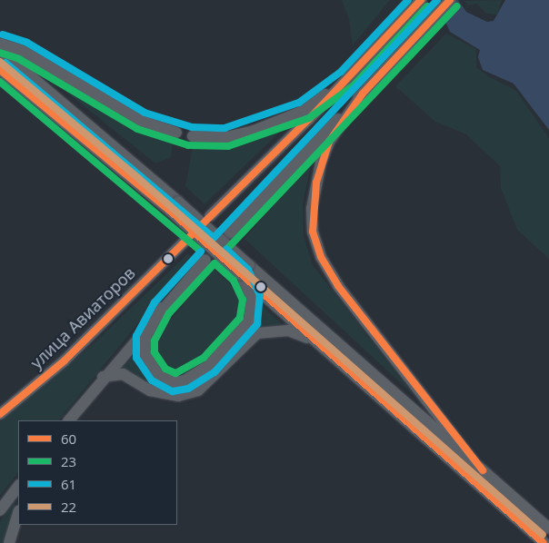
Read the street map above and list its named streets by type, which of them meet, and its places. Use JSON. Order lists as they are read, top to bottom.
{
  "streets": {
    "main road": ["улица Авиаторов"]
  },
  "lines": [
    "transit line 60",
    "transit line 61",
    "transit line 23",
    "transit line 22"
  ],
  "legend": [
    "60",
    "23",
    "61",
    "22"
  ]
}
